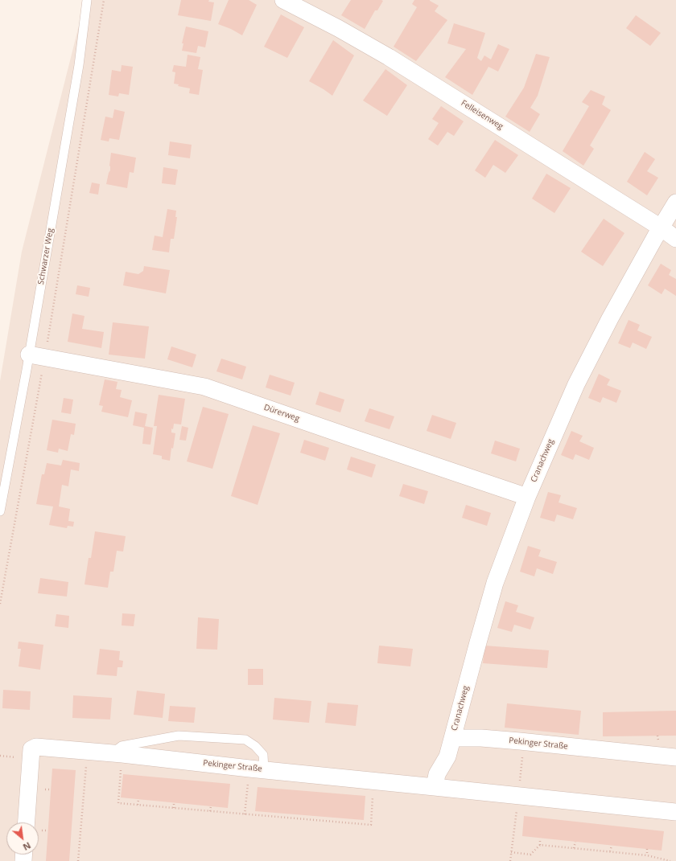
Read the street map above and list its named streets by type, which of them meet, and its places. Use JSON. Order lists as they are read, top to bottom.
{
  "streets": {
    "street": [
      "Felleisenweg",
      "Dürerweg",
      "Cranachweg",
      "Pekinger Straße"
    ],
    "lane": ["Schwarzer Weg"]
  },
  "crossings": [
    ["Felleisenweg", "Cranachweg"],
    ["Schwarzer Weg", "Dürerweg"],
    ["Dürerweg", "Cranachweg"],
    ["Cranachweg", "Pekinger Straße"]
  ],
  "north": "bottom right"
}
